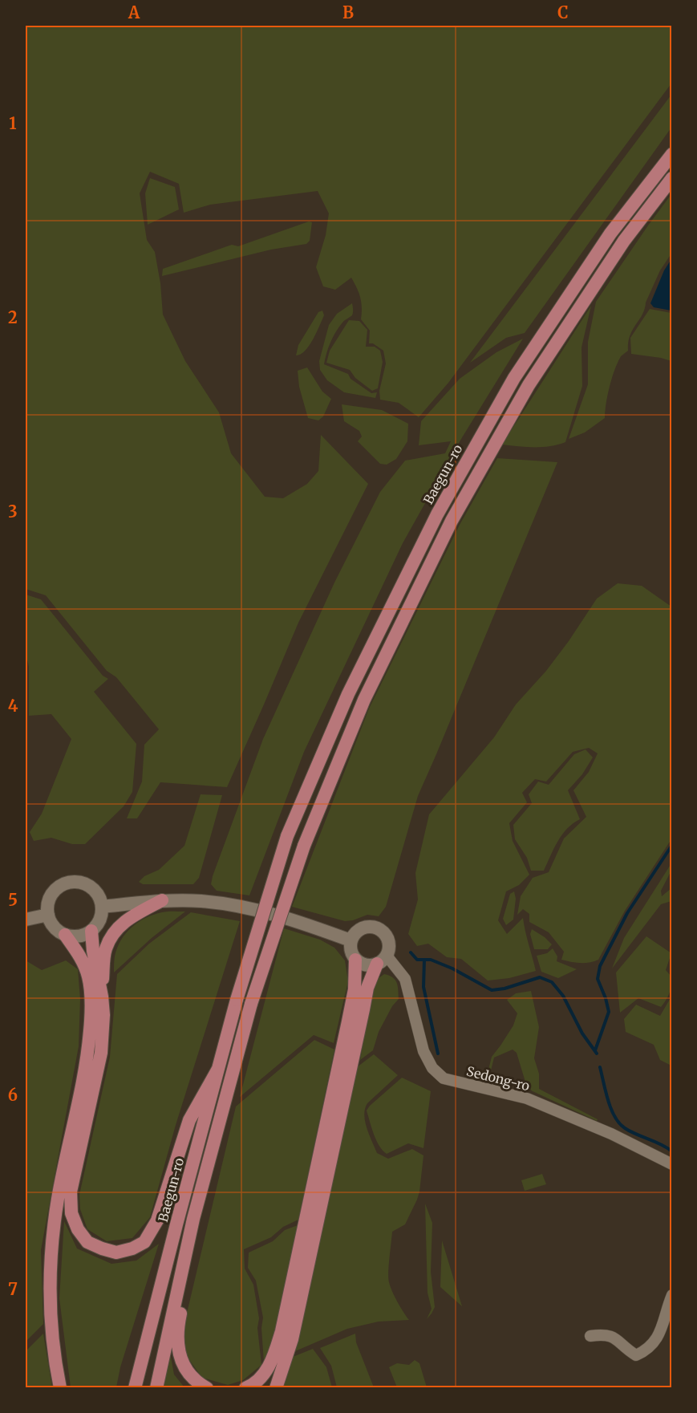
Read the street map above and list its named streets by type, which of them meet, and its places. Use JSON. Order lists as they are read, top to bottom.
{
  "streets": {
    "highway": ["Baegun-ro"],
    "street": ["Sedong-ro"]
  },
  "grid": {
    "columns": ["A", "B", "C"],
    "rows": [
      "1",
      "2",
      "3",
      "4",
      "5",
      "6",
      "7"
    ]
  }
}
